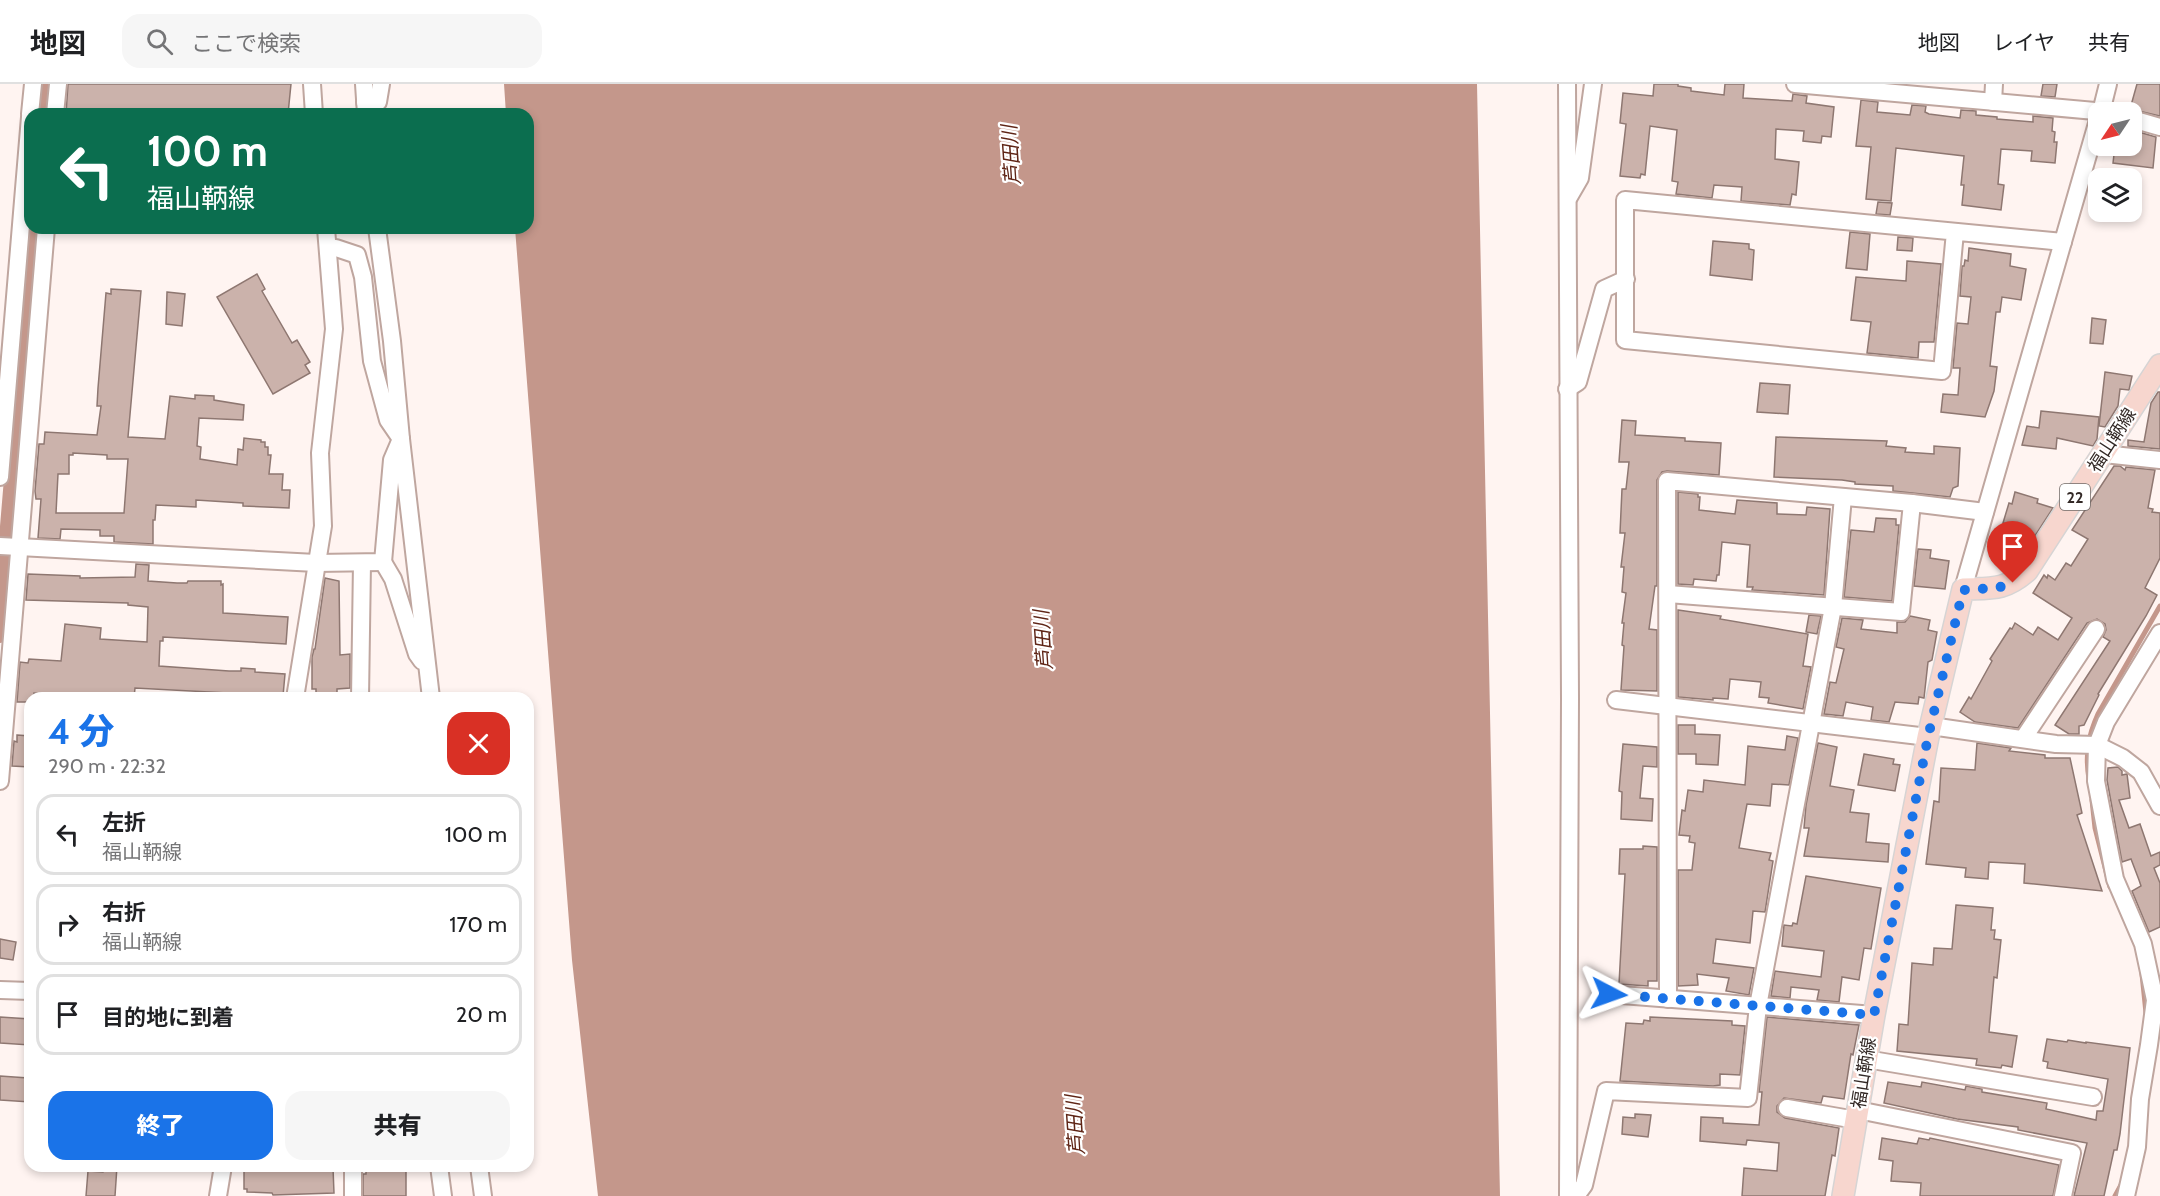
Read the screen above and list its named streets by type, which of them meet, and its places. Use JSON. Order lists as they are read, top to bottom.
{
  "streets": {
    "main road": ["福山鞆線", "22"]
  },
  "water": ["芦田川"],
  "north": "bottom left",
  "page": {
    "header": "地図",
    "search": "ここで検索",
    "nav": ["地図", "レイヤ", "共有"],
    "turn": ["100 m", "福山鞆線"],
    "heading": ["4 分", "290 m · 22:32"],
    "list": [
      {
        "name": "左折",
        "note": "福山鞆線",
        "value": "100 m"
      },
      {
        "name": "右折",
        "note": "福山鞆線",
        "value": "170 m"
      },
      {
        "name": "目的地に到着",
        "value": "20 m"
      }
    ],
    "buttons": ["終了", "共有"]
  }
}
